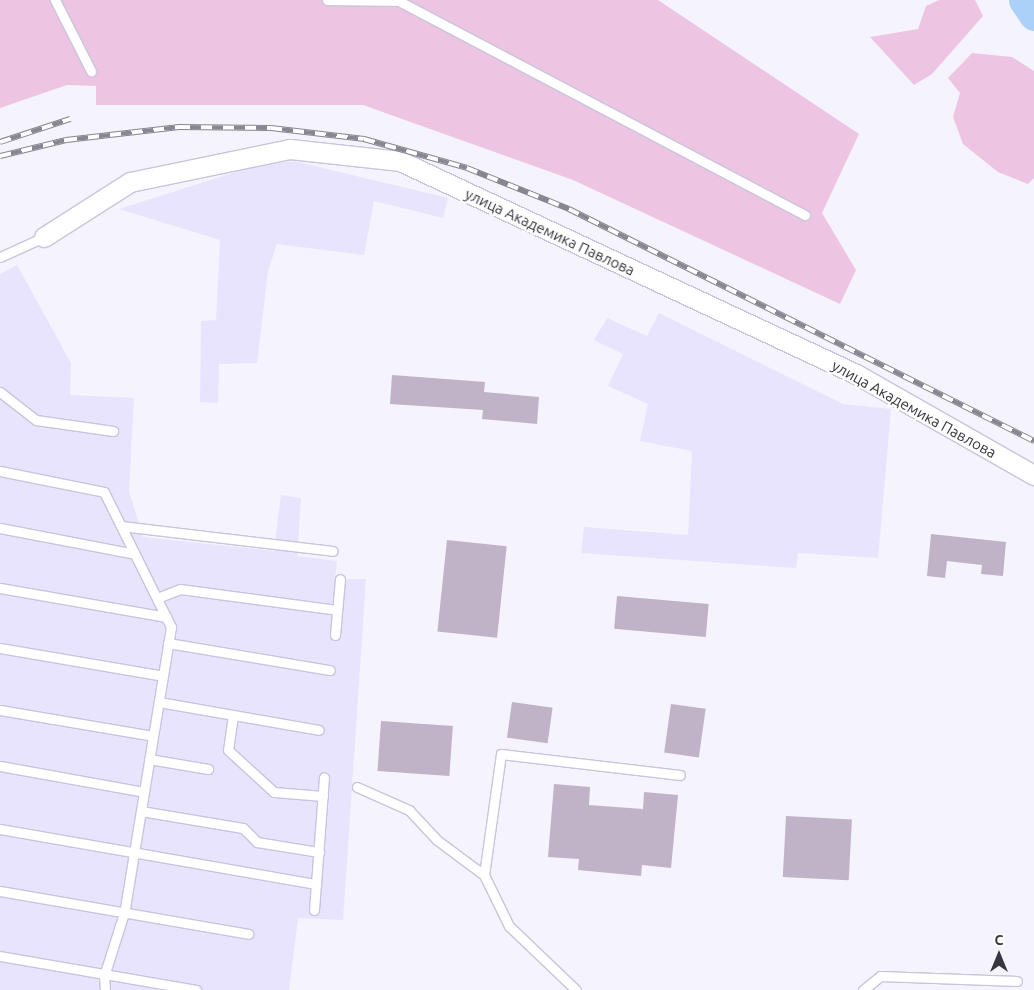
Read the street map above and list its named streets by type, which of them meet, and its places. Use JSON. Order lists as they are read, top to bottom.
{
  "streets": {
    "street": ["улица Академика Павлова"]
  },
  "north": "top"
}
